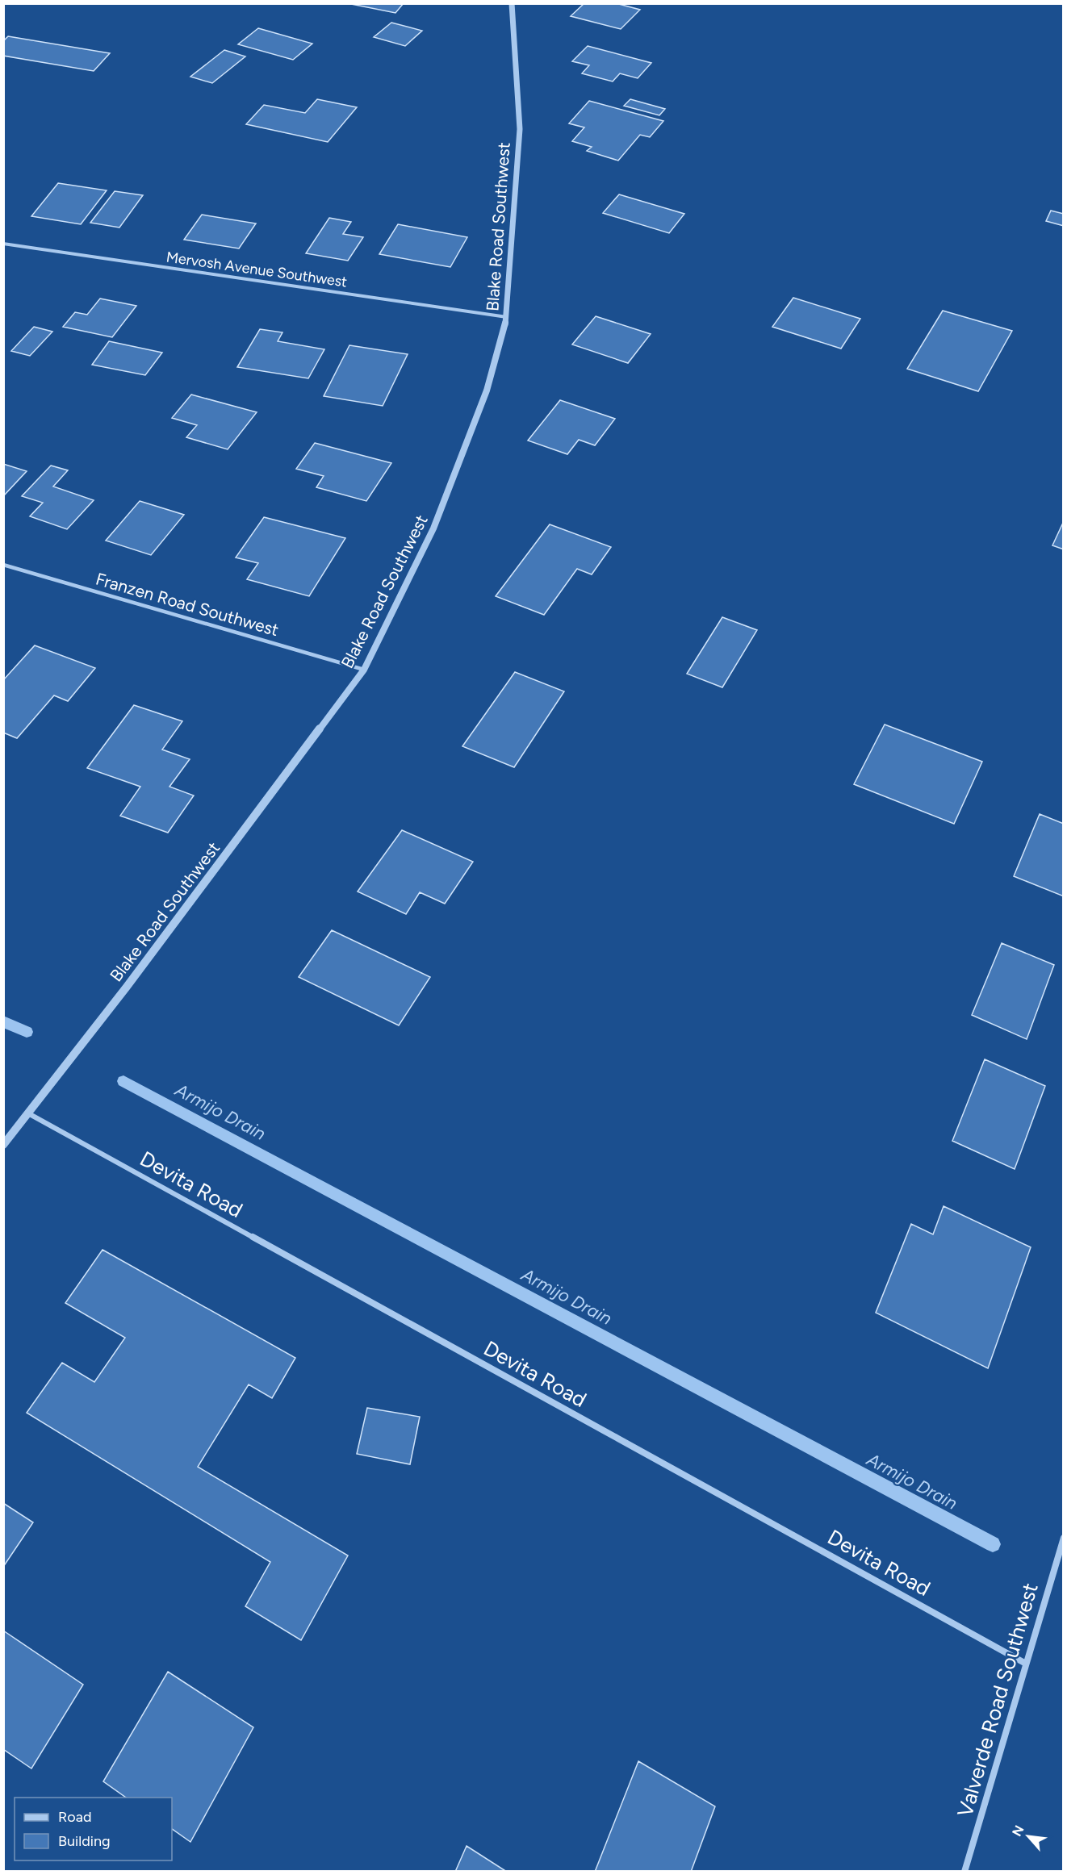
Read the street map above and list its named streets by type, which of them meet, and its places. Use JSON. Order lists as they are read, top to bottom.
{
  "streets": {
    "street": [
      "Blake Road Southwest",
      "Mervosh Avenue Southwest",
      "Franzen Road Southwest",
      "Devita Road",
      "Valverde Road Southwest"
    ]
  },
  "crossings": [
    ["Blake Road Southwest", "Mervosh Avenue Southwest"],
    ["Blake Road Southwest", "Franzen Road Southwest"],
    ["Blake Road Southwest", "Devita Road"],
    ["Devita Road", "Valverde Road Southwest"]
  ],
  "water": ["Armijo Drain"],
  "legend": ["Road", "Building"],
  "north": "top left"
}
